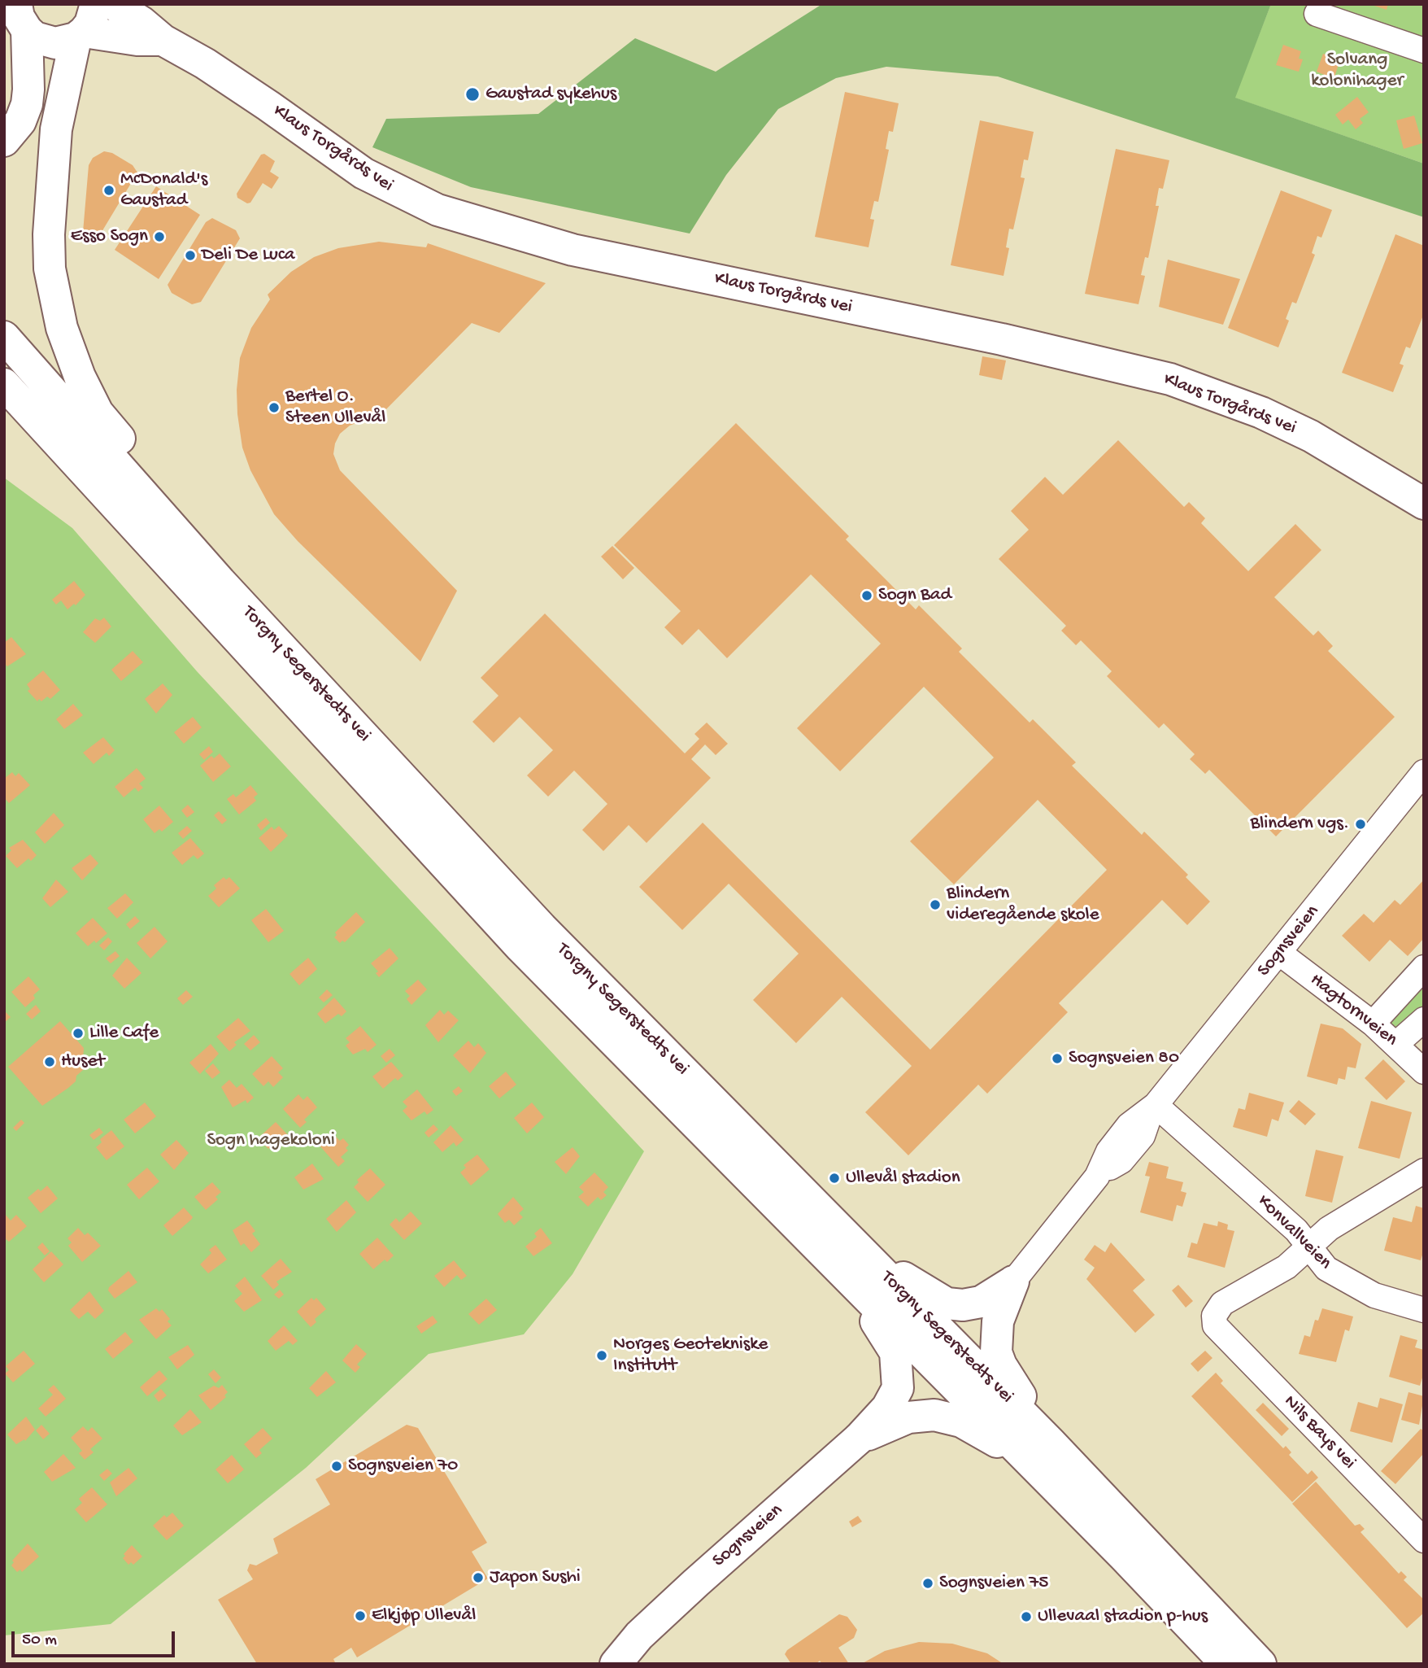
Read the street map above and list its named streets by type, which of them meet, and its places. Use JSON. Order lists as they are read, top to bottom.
{
  "streets": {
    "main road": ["Klaus Torgårds vei", "Torgny Segerstedts vei", "Sognsveien"],
    "street": ["Hagtornveien", "Konvallveien", "Nils Bays vei"]
  },
  "crossings": [
    ["Sognsveien", "Hagtornveien"],
    ["Sognsveien", "Konvallveien"],
    ["Konvallveien", "Nils Bays vei"]
  ],
  "parks": ["Solvang kolonihager", "Sogn hagekoloni"],
  "places": [
    "Gaustad sykehus",
    "McDonald's Gaustad",
    "Esso Sogn",
    "Deli De Luca",
    "Bertel O. Steen Ullevål",
    "Sogn Bad",
    "Blindern vgs.",
    "Blindern videregående skole",
    "Lille Cafe",
    "Sognsveien 80",
    "Huset",
    "Ullevål stadion",
    "Norges Geotekniske Institutt",
    "Sognsveien 70",
    "Japon Sushi",
    "Sognsveien 75",
    "Elkjøp Ullevål",
    "Ullevaal stadion p-hus"
  ],
  "scale_bar": "50 m"
}
